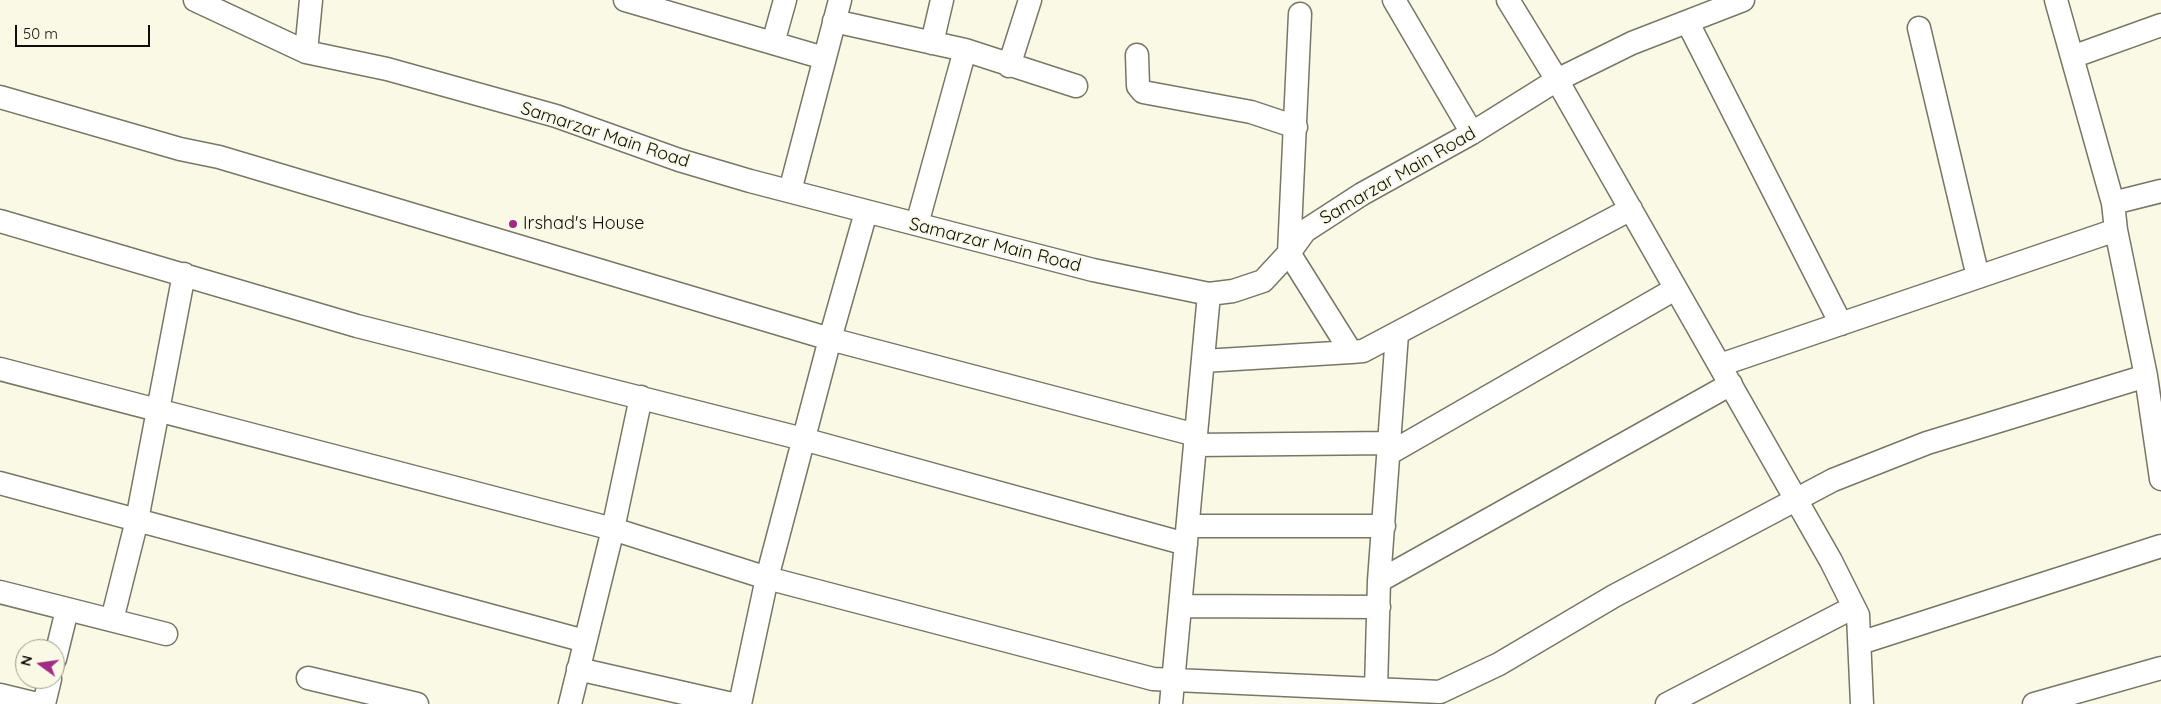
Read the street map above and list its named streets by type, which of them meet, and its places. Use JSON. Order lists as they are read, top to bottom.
{
  "streets": {
    "street": ["Samarzar Main Road"]
  },
  "places": ["Irshad's House"],
  "scale_bar": "50 m",
  "north": "left"
}
